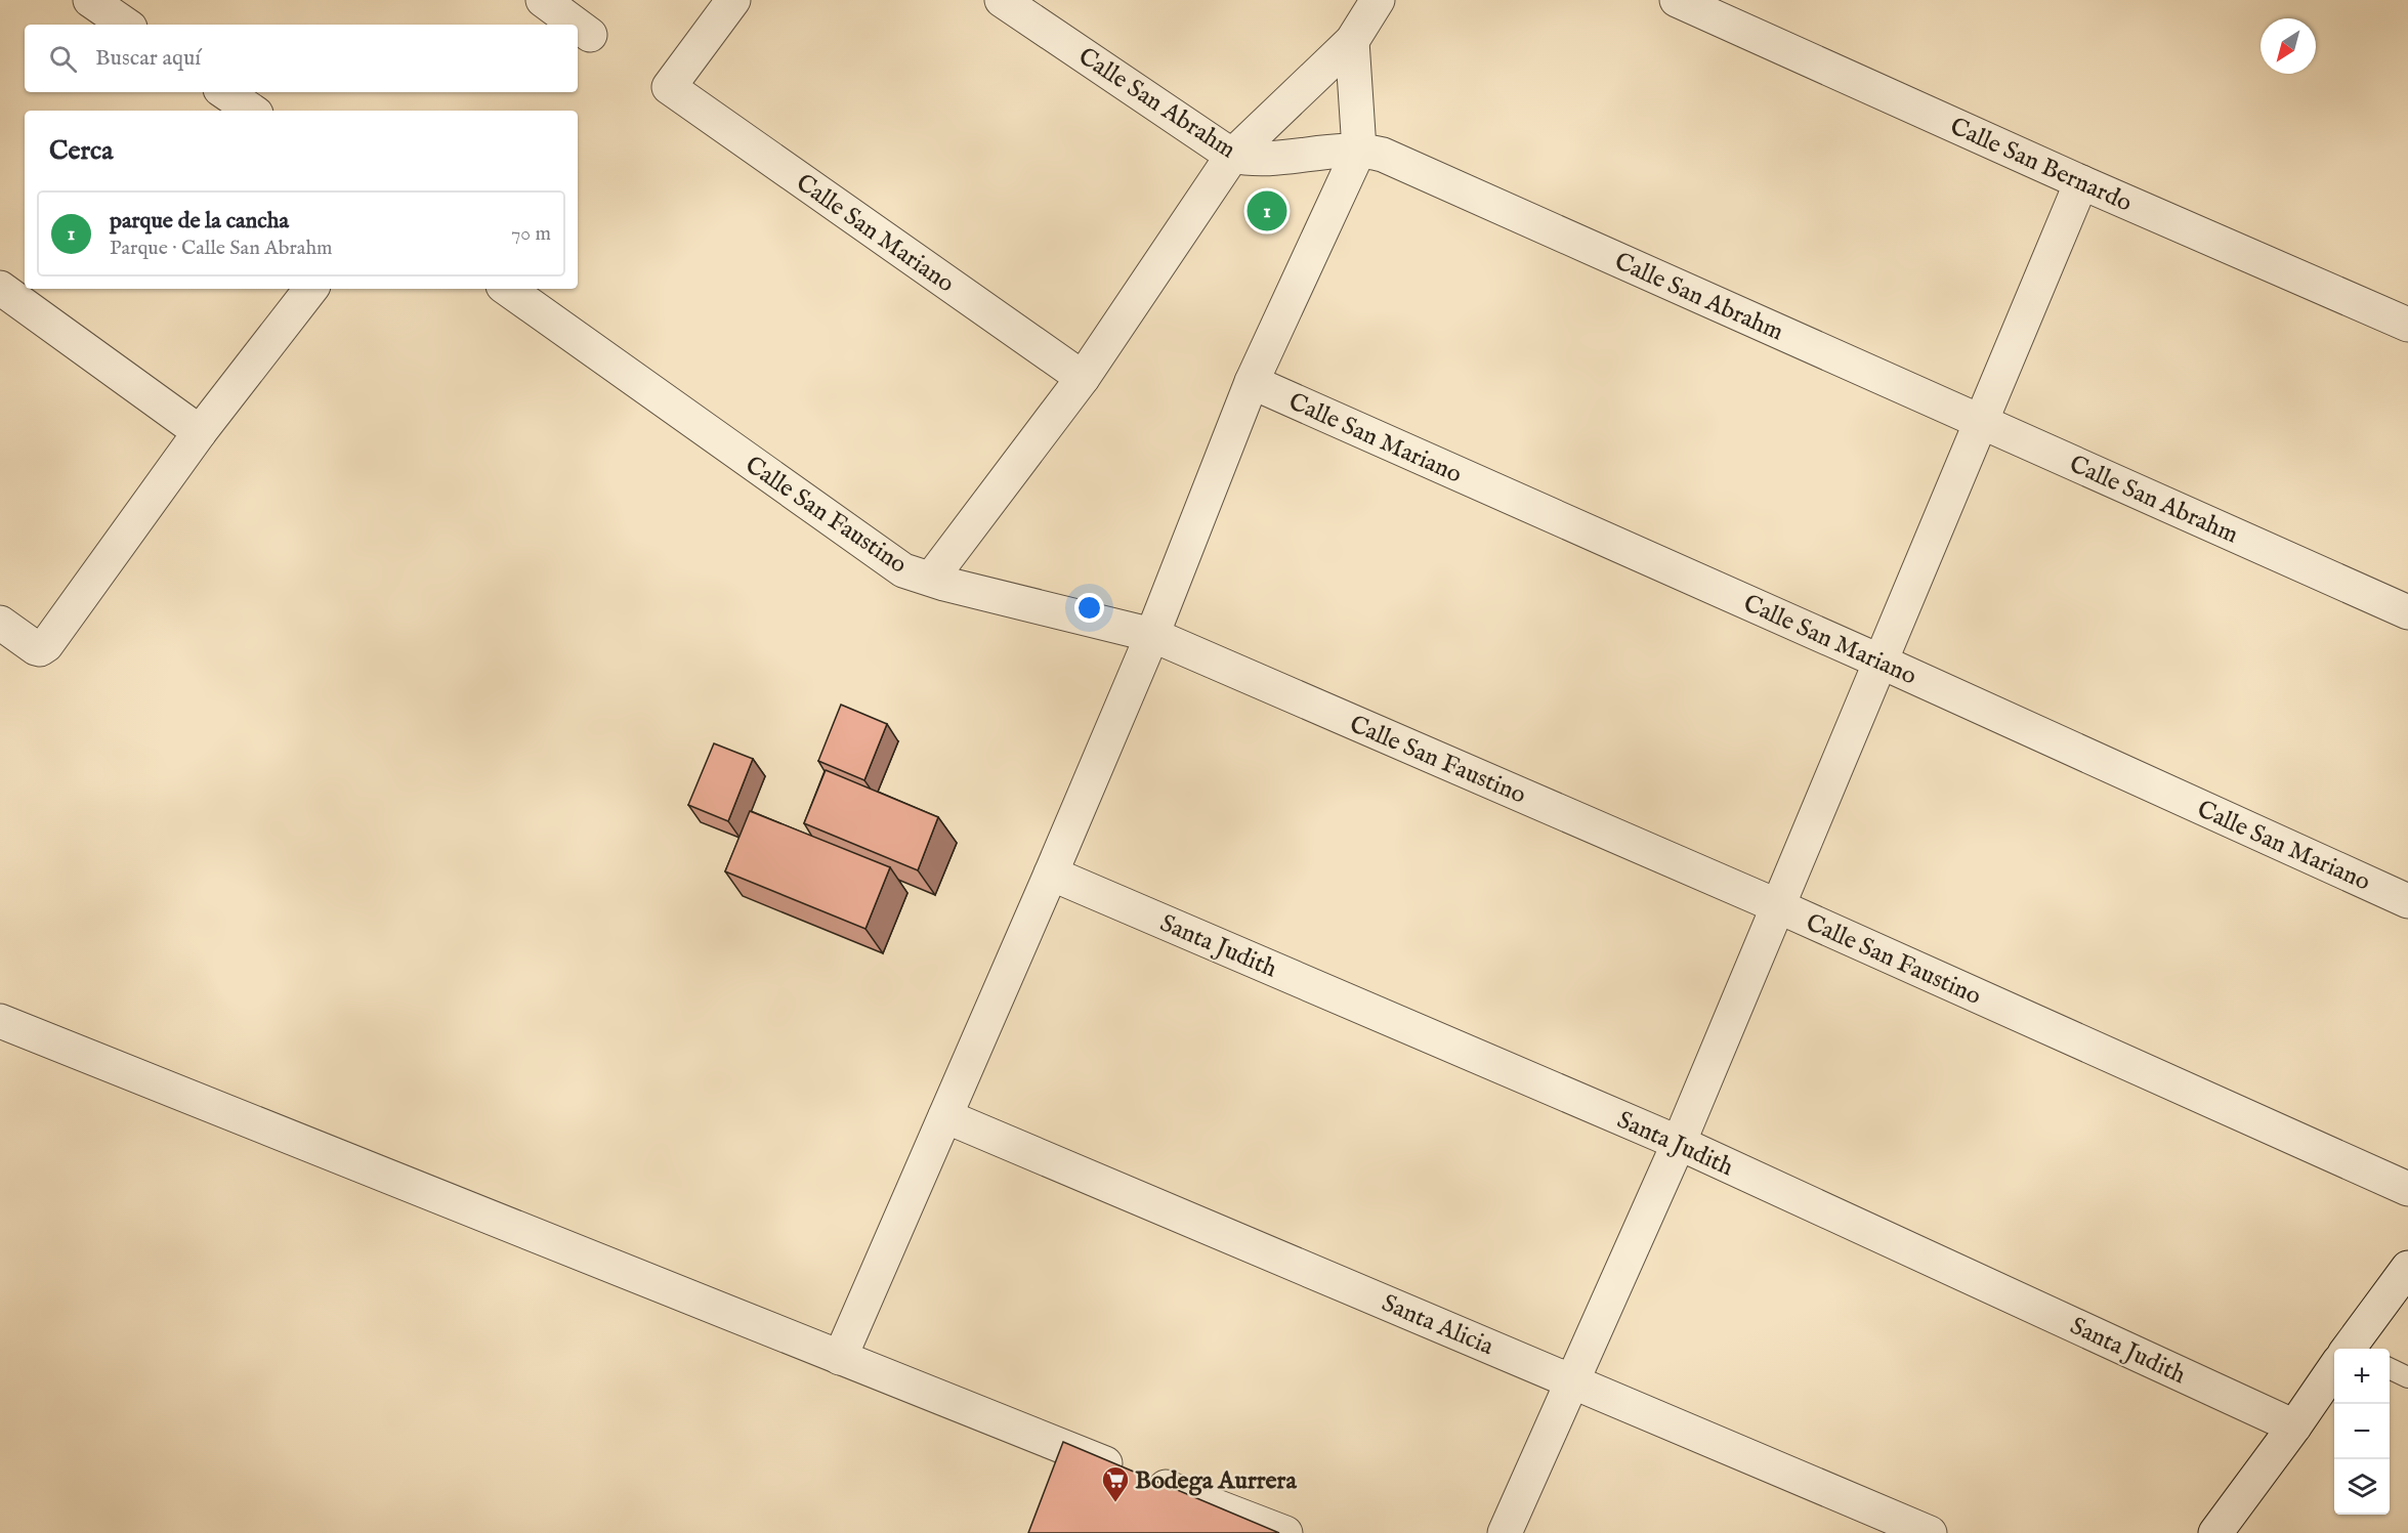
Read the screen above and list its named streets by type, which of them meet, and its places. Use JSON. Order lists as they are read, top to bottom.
{
  "streets": {
    "street": [
      "Calle San Abrahm",
      "Calle San Bernardo",
      "Calle San Mariano",
      "Calle San Faustino",
      "Santa Judith",
      "Santa Alicia"
    ]
  },
  "places": {
    "supermarket": ["Bodega Aurrera"]
  },
  "north": "bottom left",
  "page": {
    "search": "Buscar aquí",
    "heading": "Cerca",
    "pins": "1",
    "list": [
      {
        "mark": "1",
        "name": "parque de la cancha",
        "note": "Parque · Calle San Abrahm",
        "value": "70 m"
      }
    ],
    "map_buttons": ["+", "−"]
  }
}
